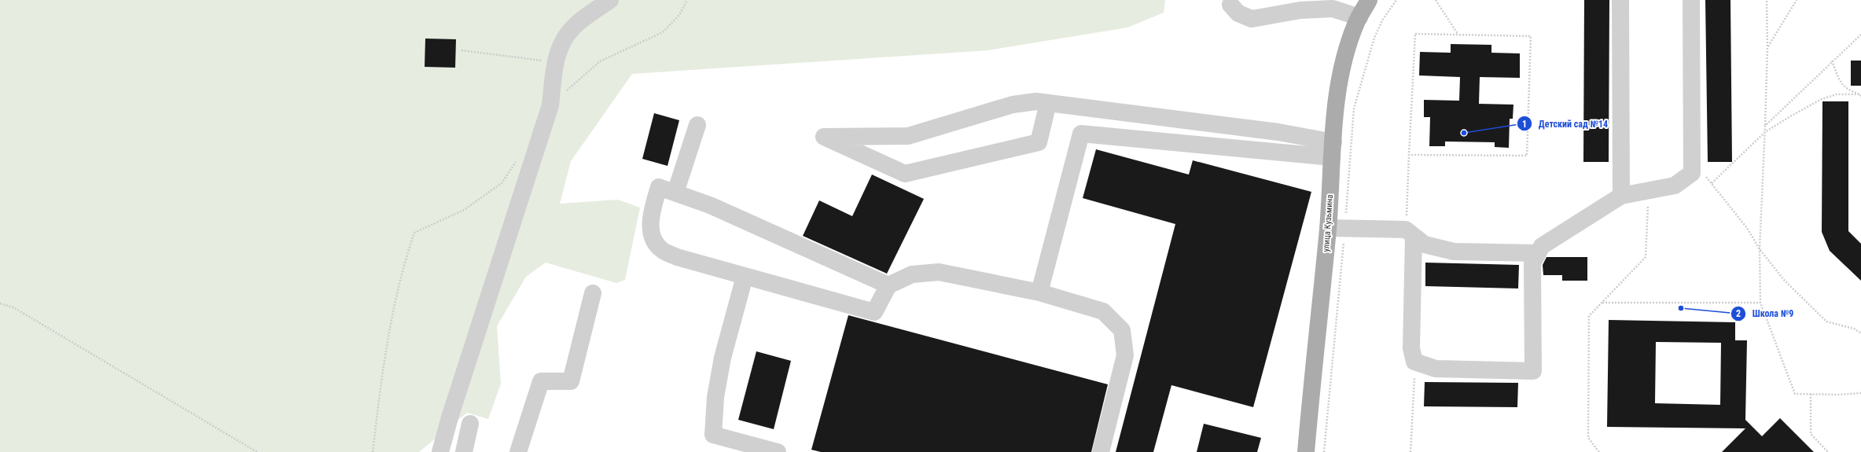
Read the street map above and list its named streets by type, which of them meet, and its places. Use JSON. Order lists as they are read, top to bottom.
{
  "streets": {
    "main road": ["улица Кузьмина"]
  },
  "places": ["Детский сад №14", "Школа №9"]
}
